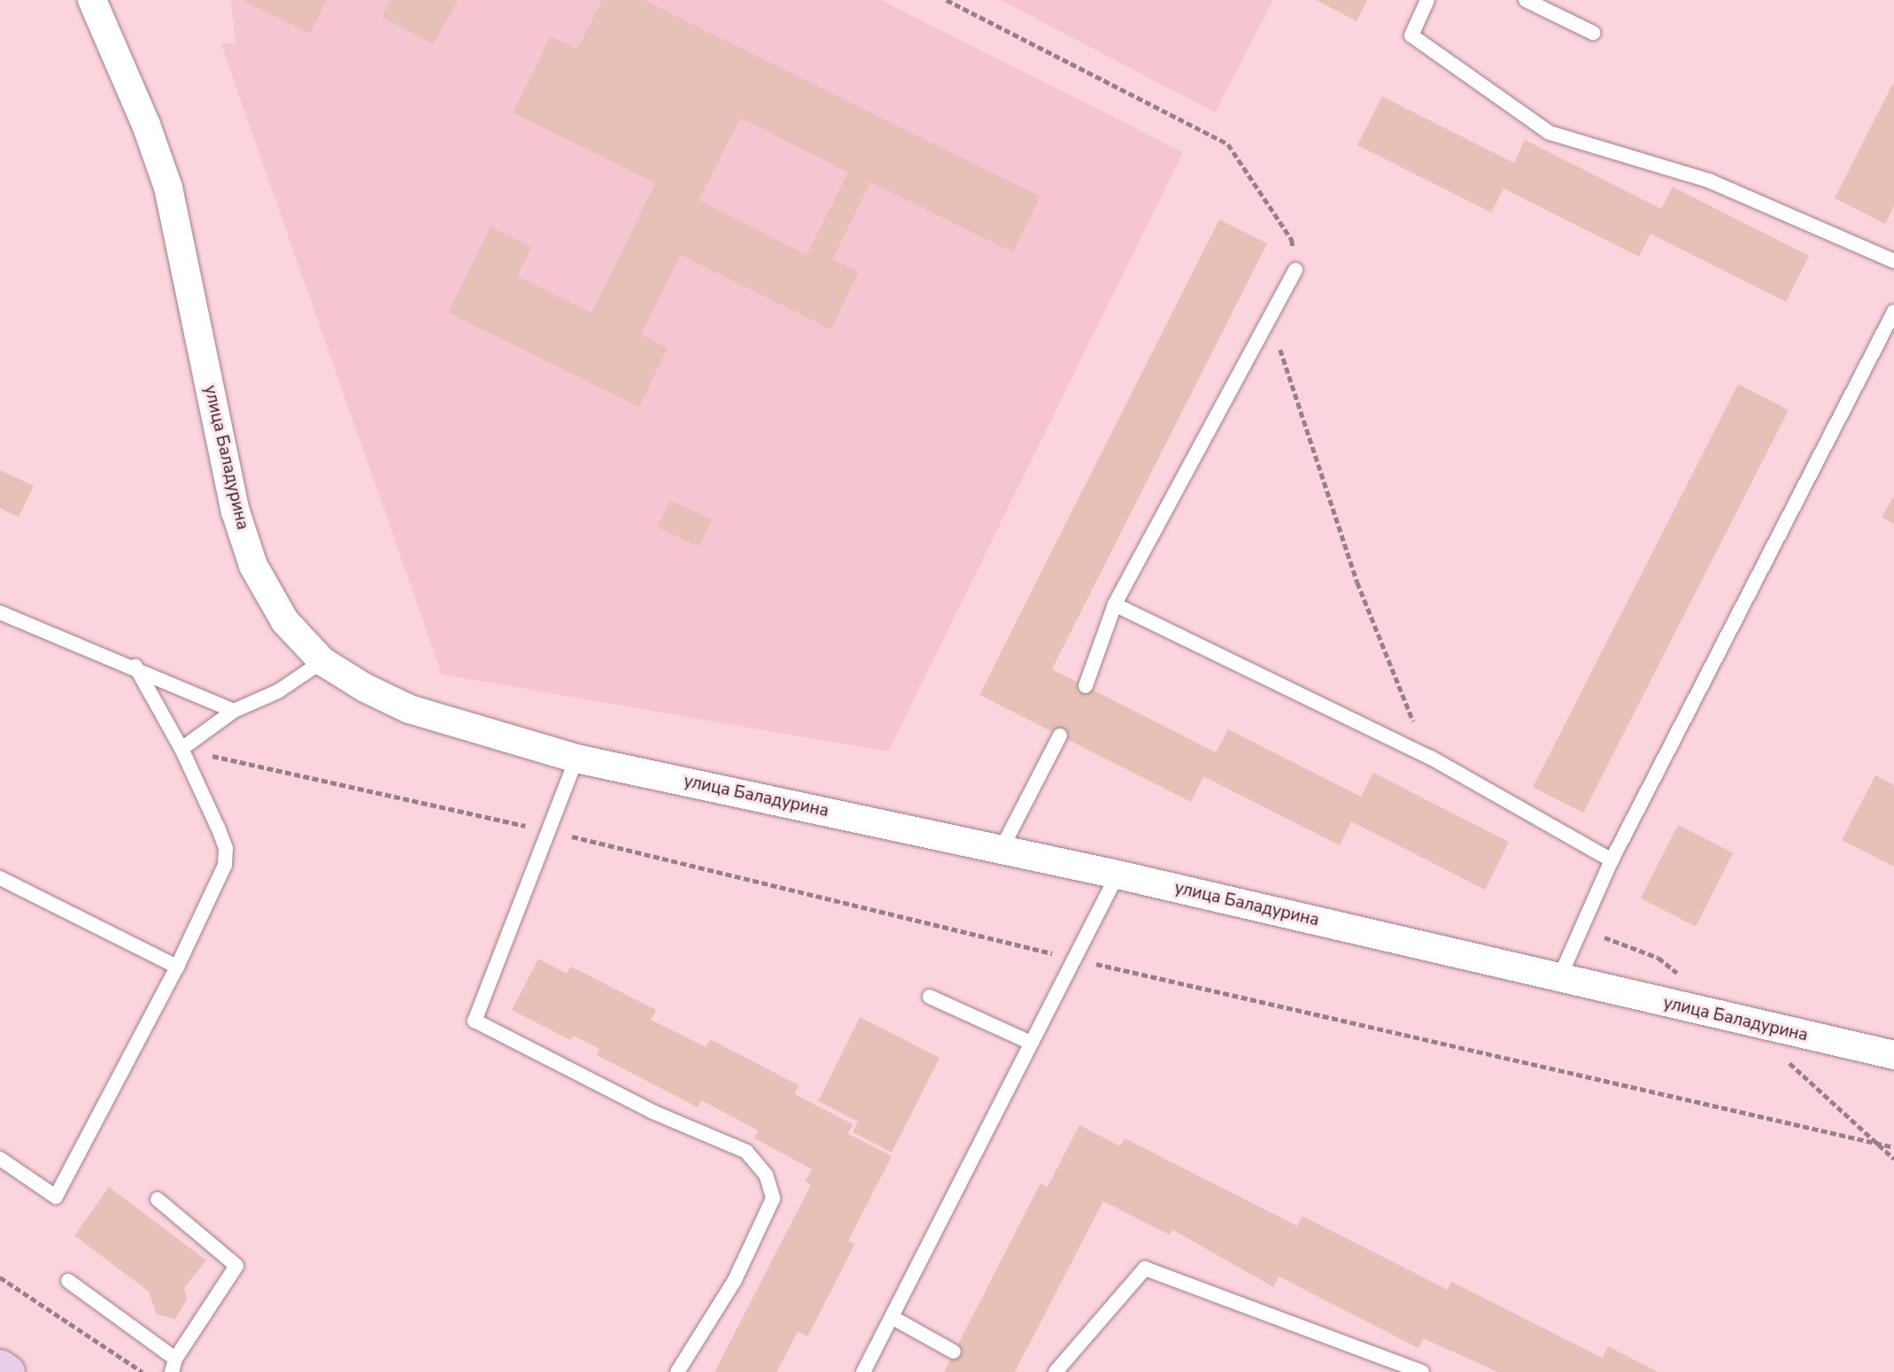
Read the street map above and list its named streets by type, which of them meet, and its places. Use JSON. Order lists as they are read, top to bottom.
{
  "streets": {
    "street": ["улица Баладурина"]
  }
}
